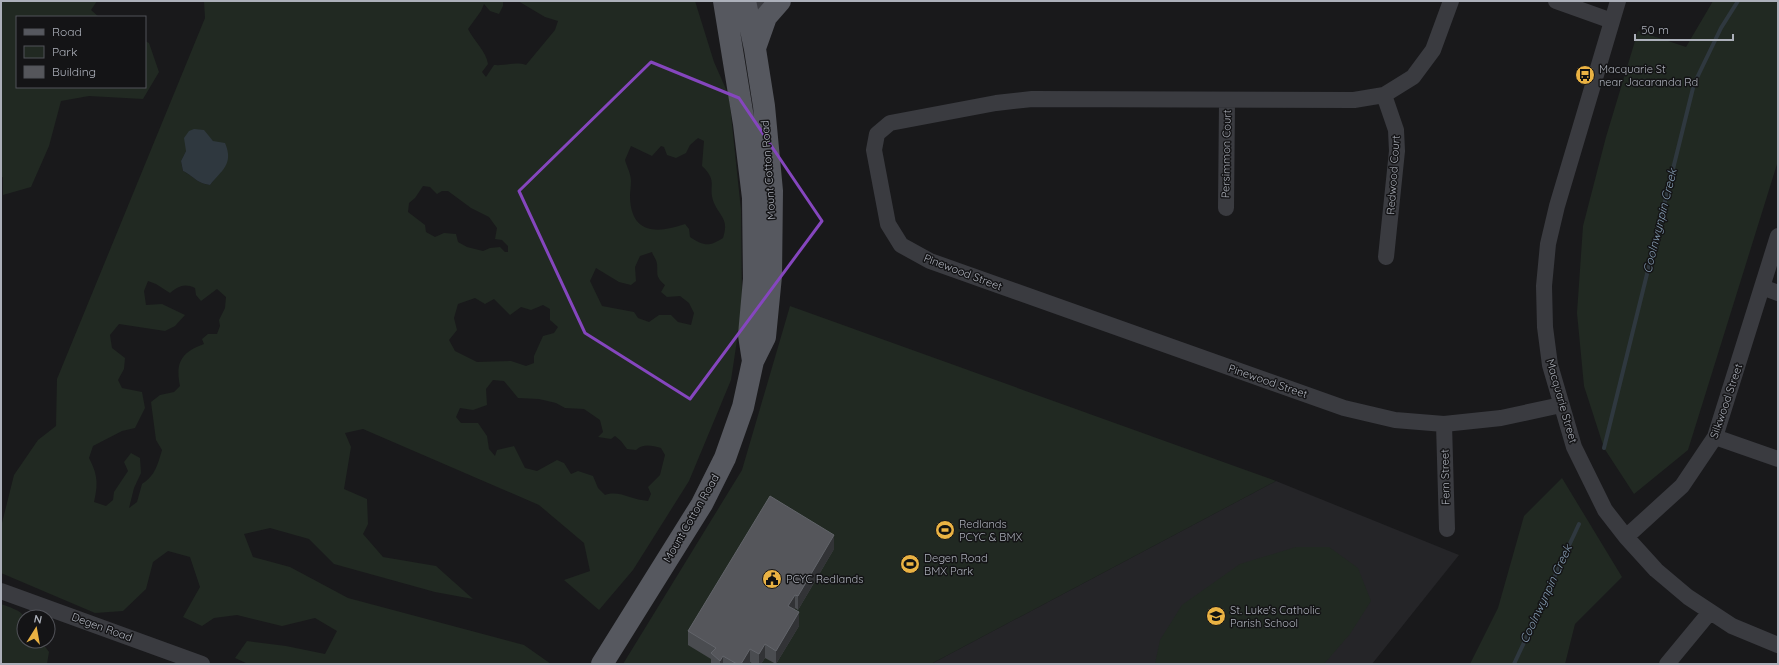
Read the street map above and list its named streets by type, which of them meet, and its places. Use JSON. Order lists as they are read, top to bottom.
{
  "streets": {
    "main road": ["Mount Cotton Road"],
    "street": [
      "Persimmon Court",
      "Redwood Court",
      "Pinewood Street",
      "Macquarie Street",
      "Silkwood Street",
      "Fern Street",
      "Degen Road"
    ]
  },
  "crossings": [
    ["Persimmon Court", "Pinewood Street"],
    ["Redwood Court", "Pinewood Street"],
    ["Pinewood Street", "Macquarie Street"],
    ["Pinewood Street", "Fern Street"],
    ["Macquarie Street", "Silkwood Street"]
  ],
  "water": ["Coolnwynpin Creek"],
  "places": {
    "bus stop": ["Macquarie St near Jacaranda Rd"],
    "sports": ["Redlands PCYC & BMX", "Degen Road BMX Park"],
    "public building": ["PCYC Redlands"],
    "school or university": ["St. Luke's Catholic Parish School"]
  },
  "legend": ["Road", "Park", "Building"],
  "scale_bar": "50 m",
  "north": "top"
}
